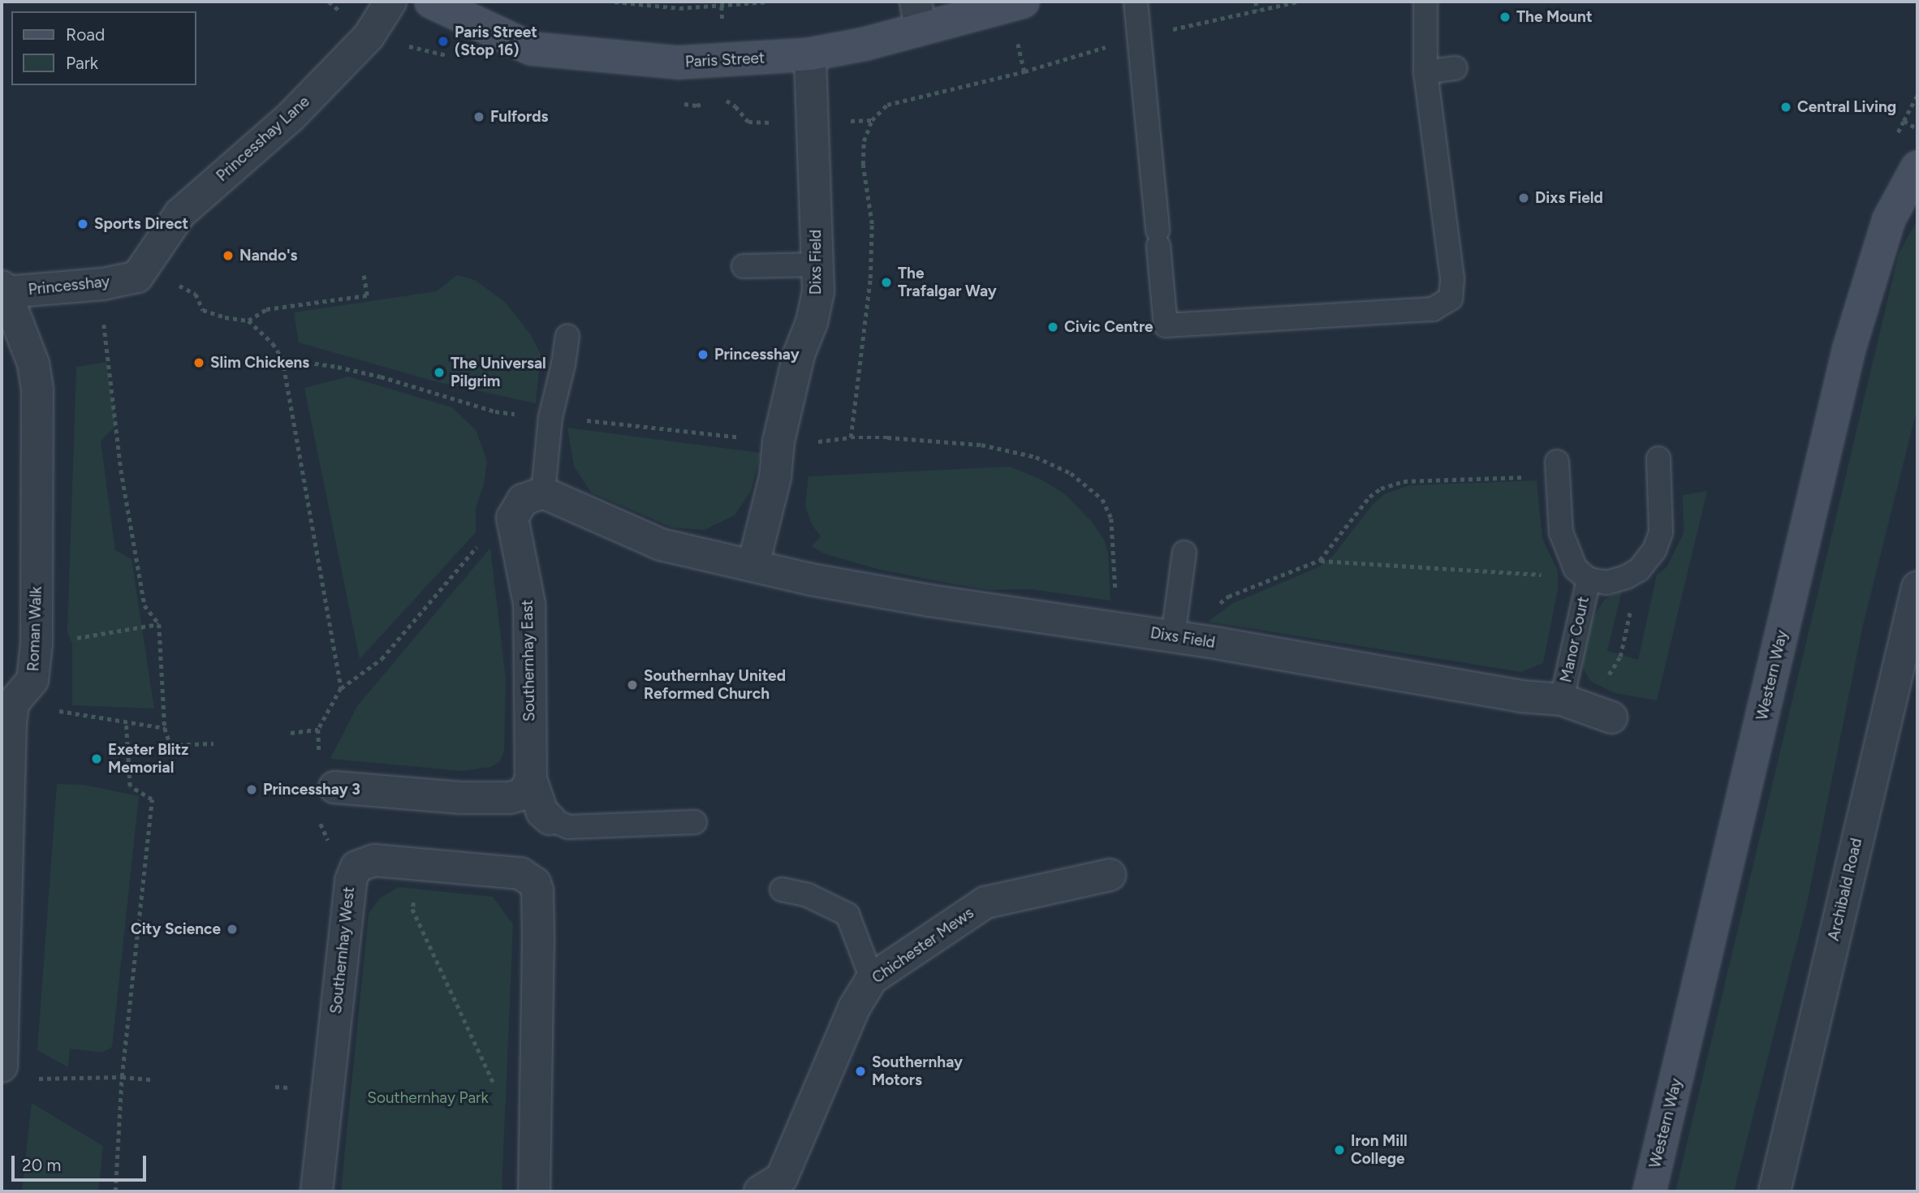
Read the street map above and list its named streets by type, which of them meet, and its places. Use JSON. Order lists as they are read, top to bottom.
{
  "streets": {
    "main road": ["Paris Street", "Western Way"],
    "street": [
      "Princesshay Lane",
      "Dixs Field",
      "Princesshay",
      "Roman Walk",
      "Southernhay East",
      "Archibald Road",
      "Chichester Mews",
      "Southernhay West"
    ],
    "lane": ["Manor Court"]
  },
  "crossings": [
    ["Paris Street", "Dixs Field"],
    ["Princesshay Lane", "Princesshay"],
    ["Dixs Field", "Manor Court"],
    ["Princesshay", "Roman Walk"]
  ],
  "parks": ["Southernhay Park"],
  "places": [
    "The Mount",
    "Paris Street (Stop 16)",
    "Central Living",
    "Fulfords",
    "Dixs Field",
    "Sports Direct",
    "Nando's",
    "The Trafalgar Way",
    "Civic Centre",
    "Princesshay",
    "Slim Chickens",
    "The Universal Pilgrim",
    "Southernhay United Reformed Church",
    "Exeter Blitz Memorial",
    "Princesshay 3",
    "City Science",
    "Southernhay Motors",
    "Iron Mill College"
  ],
  "legend": ["Road", "Park"],
  "scale_bar": "20 m"
}
